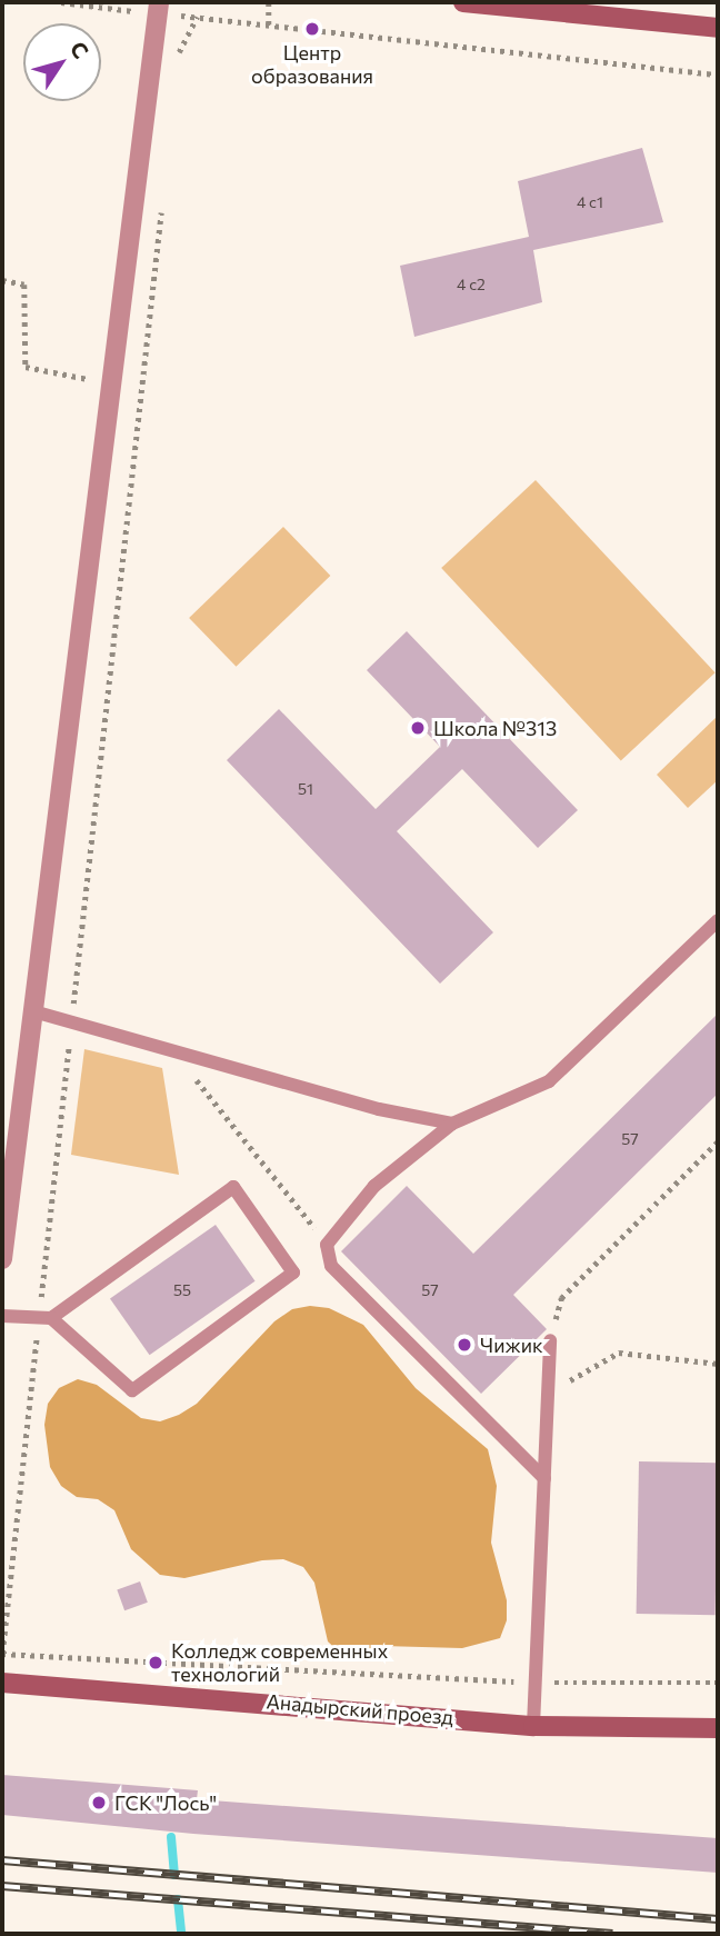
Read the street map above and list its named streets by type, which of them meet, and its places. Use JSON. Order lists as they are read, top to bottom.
{
  "streets": {
    "street": ["Анадырский проезд"]
  },
  "places": [
    "Центр образования",
    "Школа №313",
    "Чижик",
    "Колледж современных технологий",
    "ГСК \"Лось\""
  ],
  "house_numbers": [
    "4 с1",
    "4 с2",
    "51",
    "57",
    "55",
    "57"
  ],
  "north": "top right"
}
